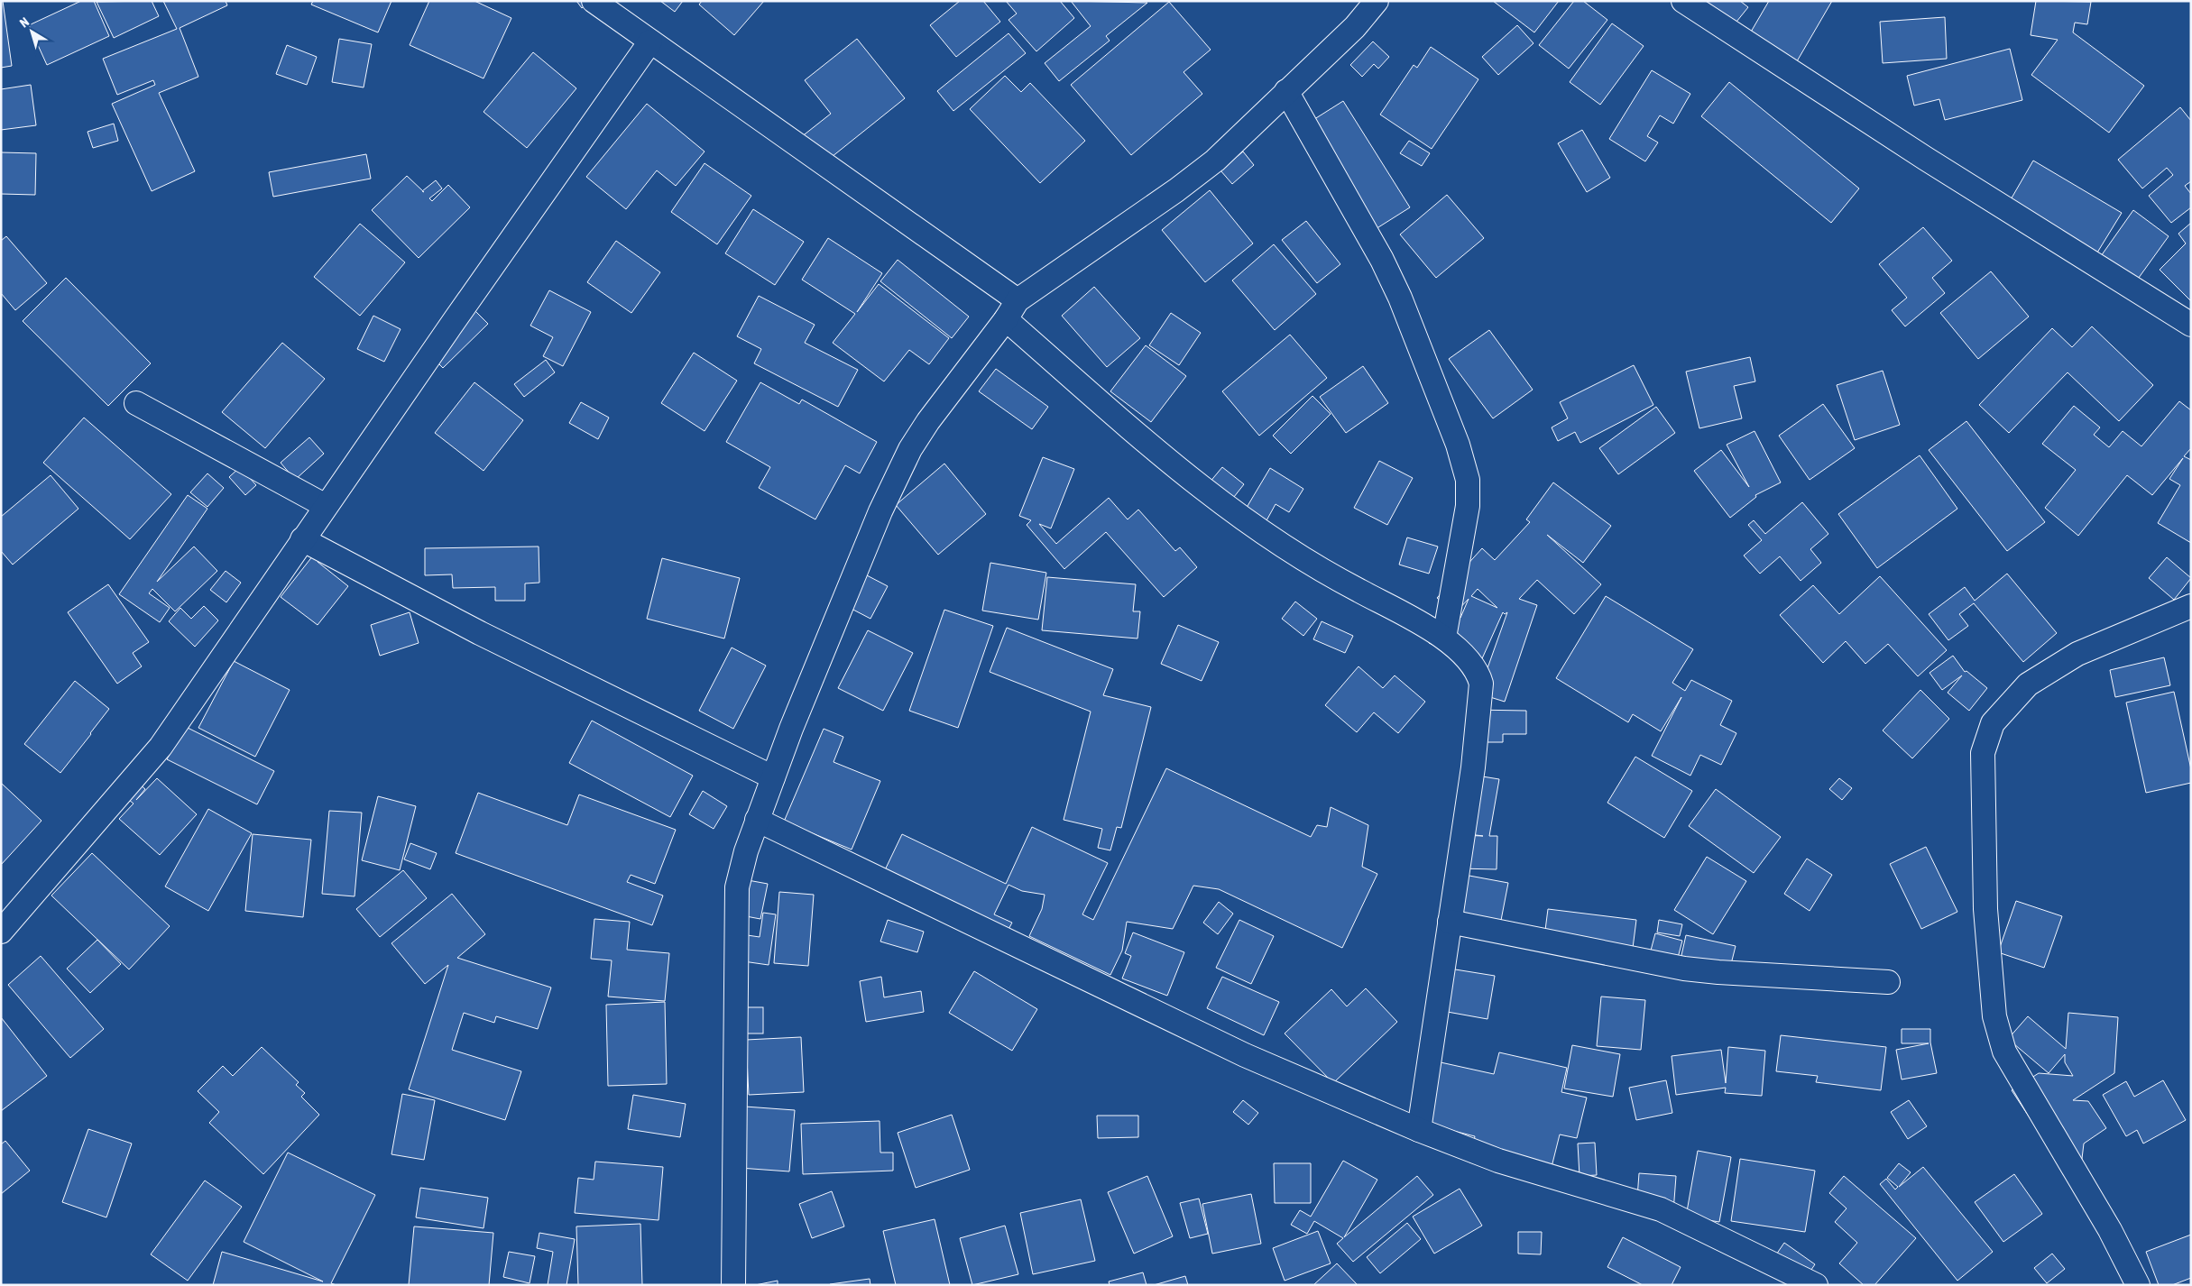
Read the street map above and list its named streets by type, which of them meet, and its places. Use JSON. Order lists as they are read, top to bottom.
{
  "north": "top left"
}
